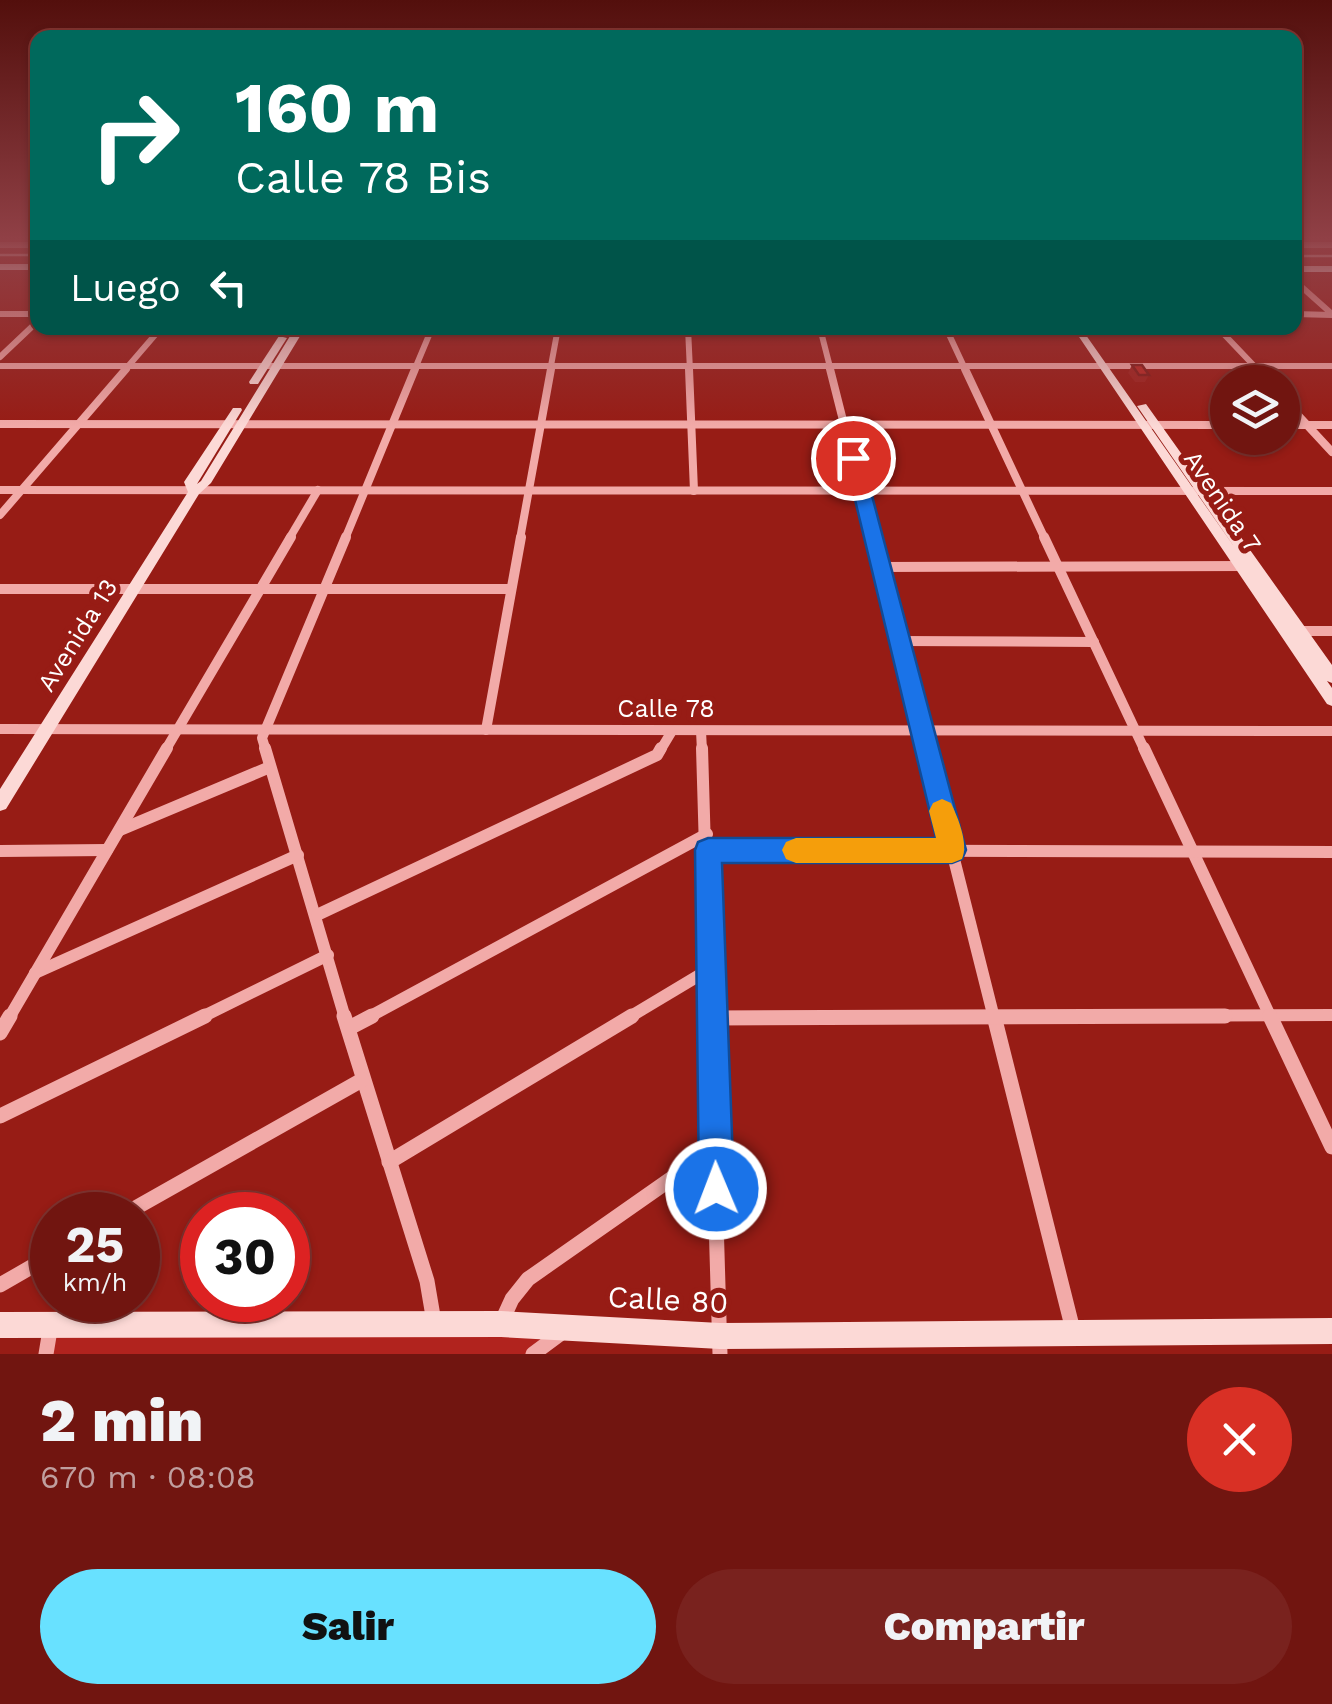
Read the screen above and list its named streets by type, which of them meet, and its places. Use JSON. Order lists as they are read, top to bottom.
{
  "streets": {
    "street": [
      "Avenida 7",
      "Avenida 13",
      "Calle 78",
      "Calle 80"
    ]
  },
  "crossings": [
    ["Avenida 13", "Calle 78"]
  ],
  "page": {
    "turn": ["160 m", "Calle 78 Bis"],
    "then": "Luego",
    "speed": "25 km/h",
    "limit": "30",
    "heading": ["2 min", "670 m · 08:08"],
    "buttons": ["Salir", "Compartir"]
  }
}
